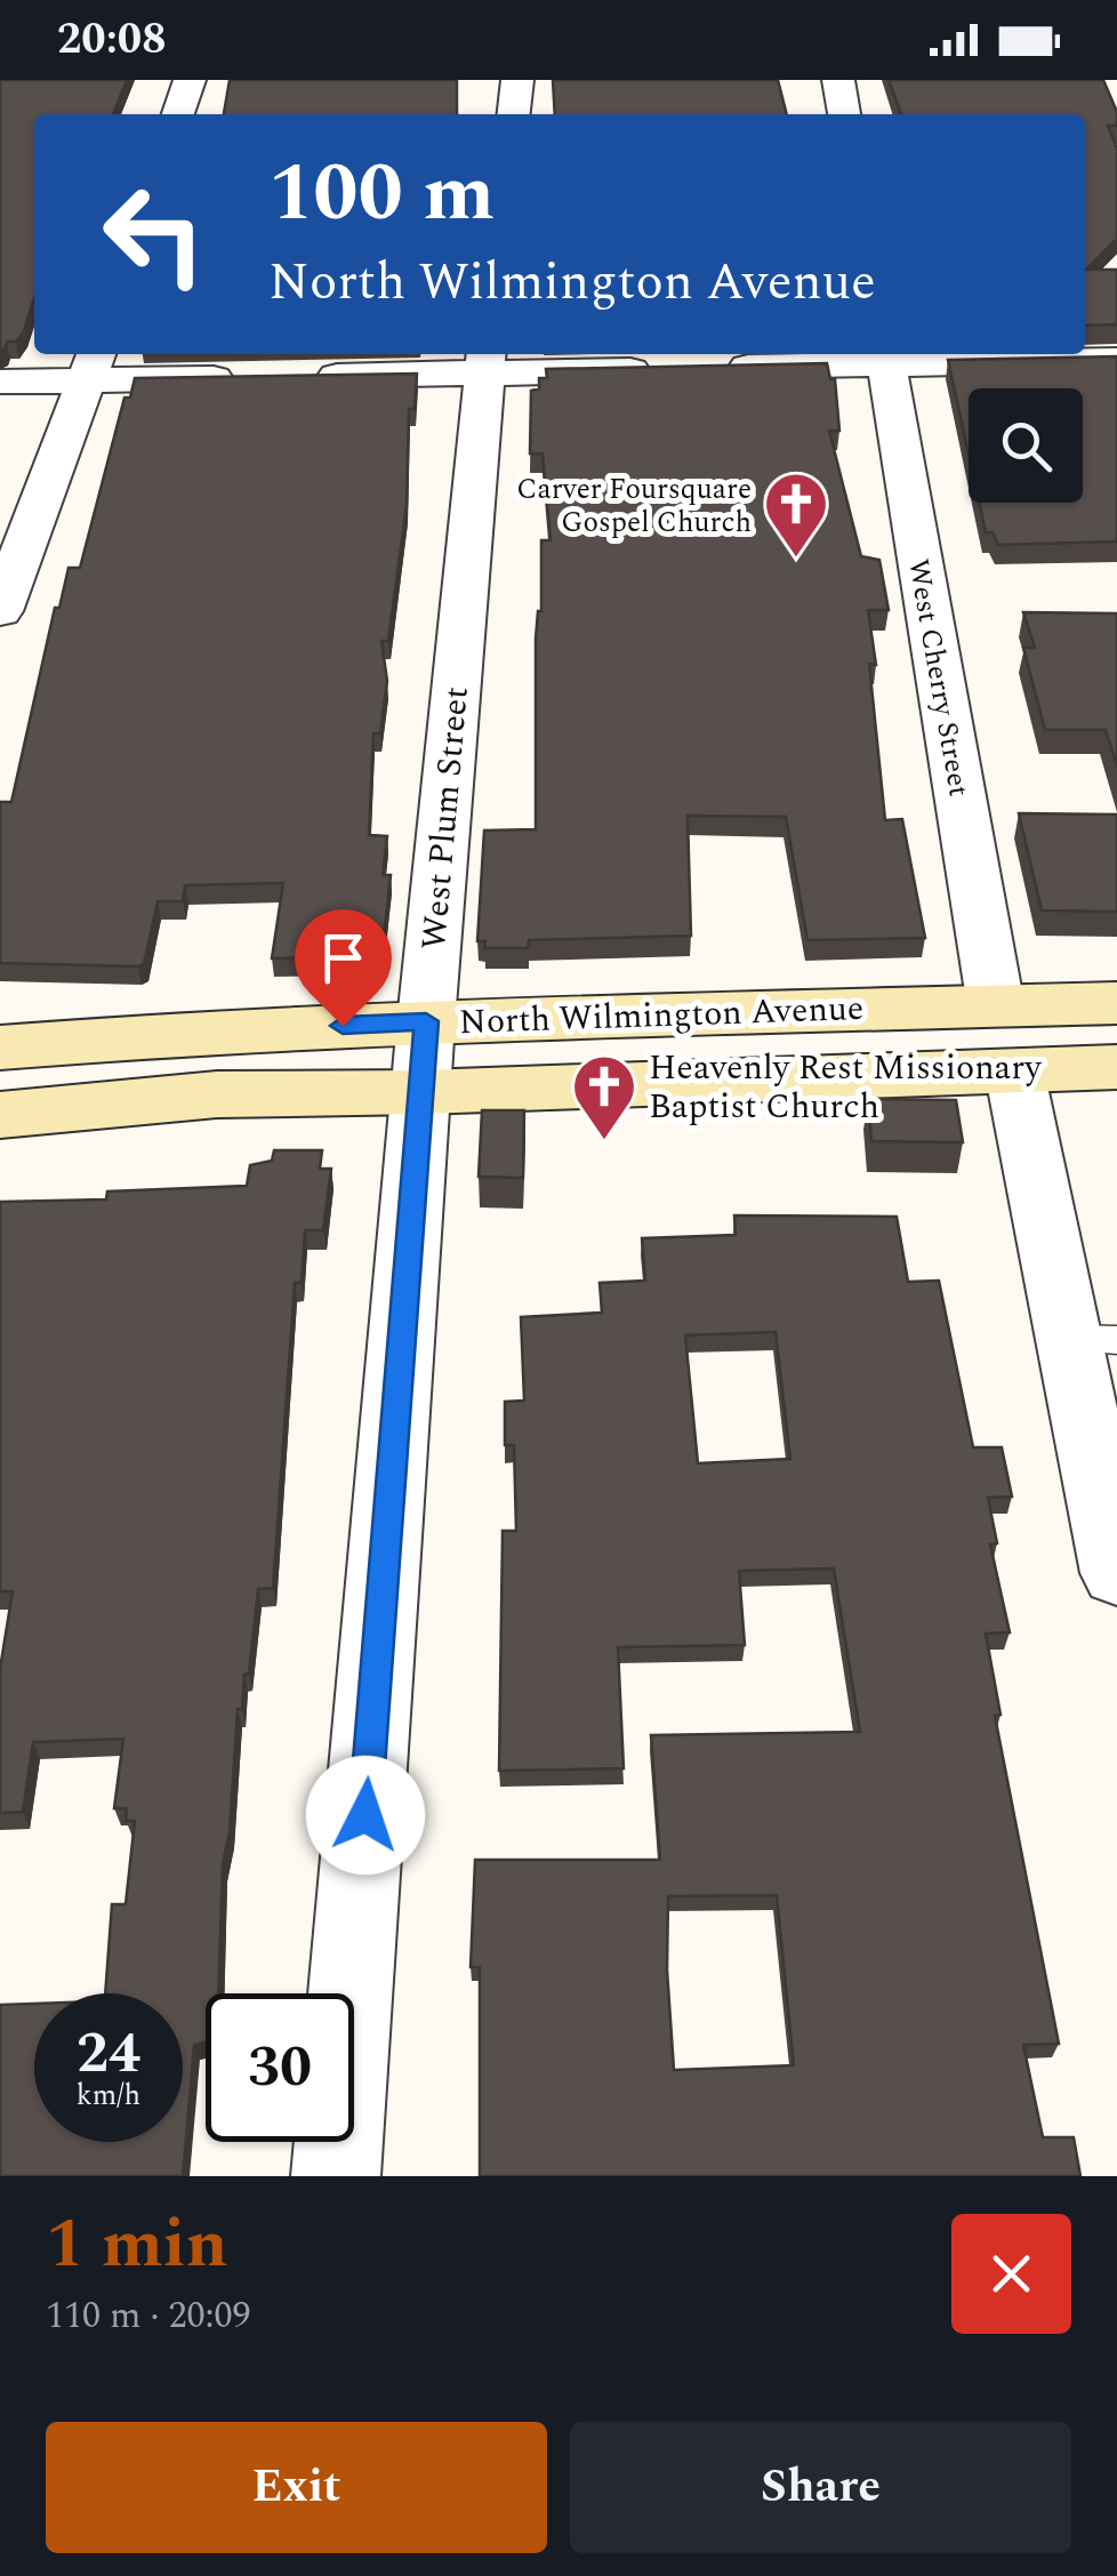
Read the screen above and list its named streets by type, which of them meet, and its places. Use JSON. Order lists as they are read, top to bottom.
{
  "streets": {
    "main road": ["North Wilmington Avenue"],
    "street": ["West Cherry Street", "West Plum Street"]
  },
  "crossings": [
    ["West Cherry Street", "North Wilmington Avenue"],
    ["West Plum Street", "North Wilmington Avenue"]
  ],
  "places": {
    "church": ["Carver Foursquare Gospel Church", "Heavenly Rest Missionary Baptist Church"]
  },
  "page": {
    "status": "20:08",
    "turn": ["100 m", "North Wilmington Avenue"],
    "speed": "24 km/h",
    "limit": "30",
    "heading": ["1 min", "110 m · 20:09"],
    "buttons": ["Exit", "Share"]
  }
}
